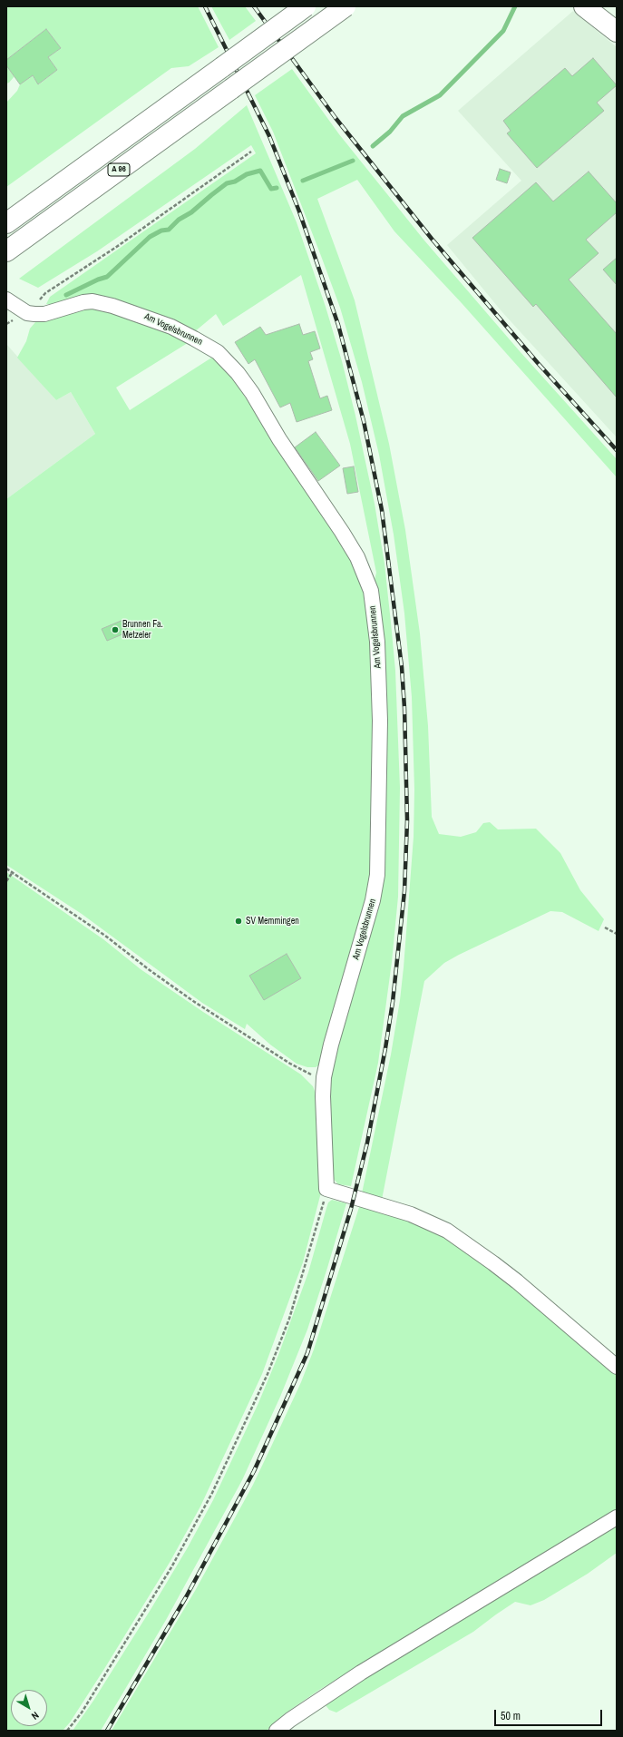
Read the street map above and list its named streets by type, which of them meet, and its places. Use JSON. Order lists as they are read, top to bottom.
{
  "streets": {
    "main road": ["A 96"],
    "street": ["Am Vogelsbrunnen"]
  },
  "places": ["Brunnen Fa. Metzeler", "SV Memmingen"],
  "scale_bar": "50 m",
  "north": "bottom right"
}
